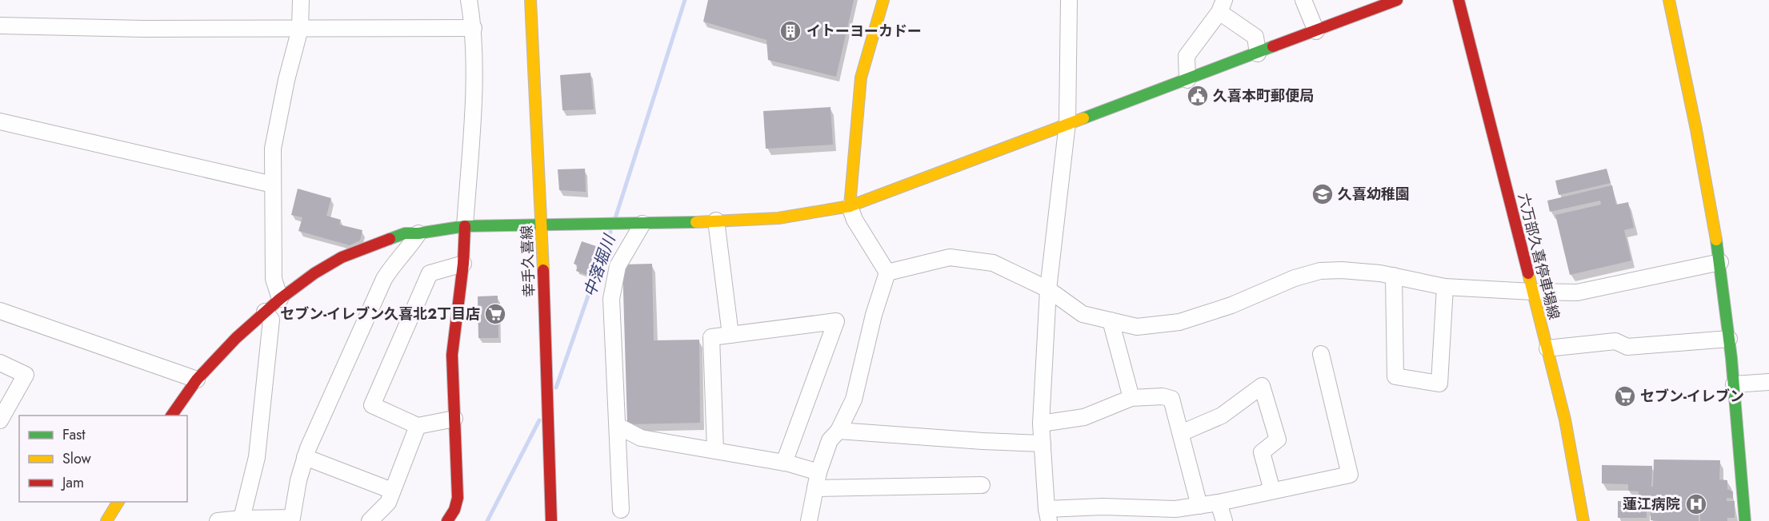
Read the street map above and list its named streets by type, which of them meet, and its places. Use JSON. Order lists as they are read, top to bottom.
{
  "streets": {
    "street": ["六万部久喜停車場線", "幸手久喜線"]
  },
  "water": ["中落堀川"],
  "places": {
    "building": ["イトーヨーカドー"],
    "public building": ["久喜本町郵便局"],
    "school or university": ["久喜幼稚園"],
    "supermarket": ["セブン-イレブン久喜北2丁目店", "セブン-イレブン"],
    "hospital": ["蓮江病院"]
  },
  "legend": ["Fast", "Slow", "Jam"]
}
